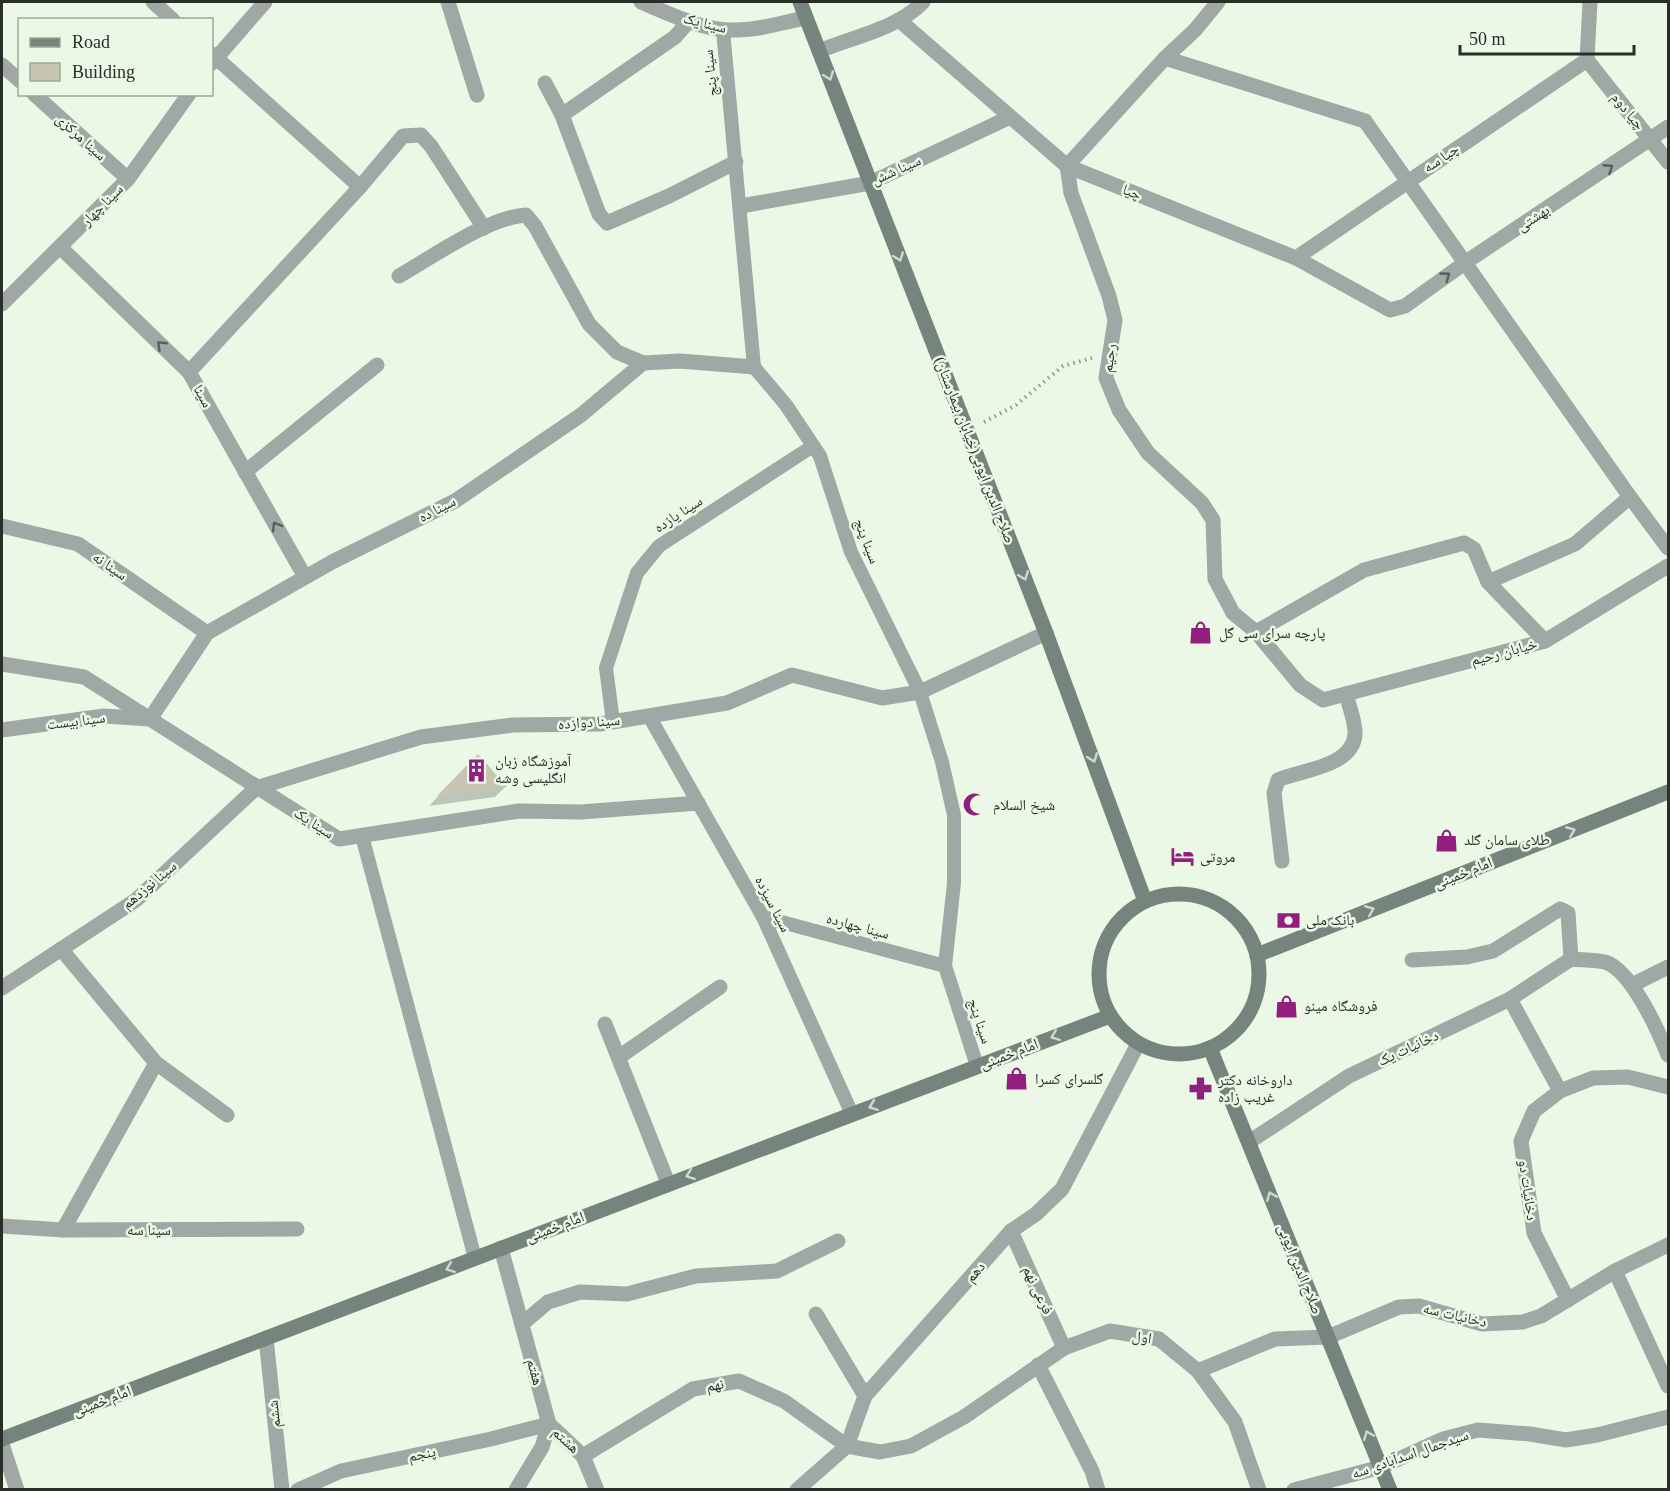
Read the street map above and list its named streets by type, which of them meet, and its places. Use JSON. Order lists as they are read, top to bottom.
{
  "streets": {
    "main road": ["صلاح الدین ایوبی(خیابان بیمارستان)", "امام خمینی", "صلاح الدین ایوبی"],
    "street": [
      "سینا یک",
      "چیا دوم",
      "سینا مرکزی",
      "چیا سه",
      "سینا شش",
      "چیا",
      "سینا چهار",
      "بهشتی",
      "رحیم",
      "سینا",
      "سینا ده",
      "سینا نه",
      "خیابان رحیم",
      "سینا بیست",
      "سینا دوازده",
      "سینا نوزدهم",
      "دخانیات یک",
      "دخانیات دو",
      "سینا سه",
      "دهم",
      "فرعی نهم",
      "دخانیات سه",
      "اول",
      "هفتم",
      "نهم",
      "ششم",
      "هشتم",
      "پنجم",
      "سیدجمال اسدآبادی سه"
    ],
    "lane": [
      "سینا پنج",
      "سینا یازده",
      "سینا سیزده",
      "سینا چهارده"
    ]
  },
  "crossings": [
    ["سینا یک", "سینا پنج"],
    ["سینا یک", "صلاح الدین ایوبی(خیابان بیمارستان)"],
    ["سینا یک", "سینا ده"],
    ["سینا یک", "سینا بیست"],
    ["سینا یک", "سینا دوازده"],
    ["سینا یک", "سینا نوزدهم"],
    ["سینا یک", "سینا سیزده"],
    ["سینا پنج", "سینا شش"],
    ["سینا پنج", "سینا یازده"],
    ["سینا پنج", "سینا دوازده"],
    ["سینا پنج", "امام خمینی"],
    ["سینا پنج", "سینا چهارده"],
    ["چیا دوم", "چیا سه"],
    ["چیا دوم", "بهشتی"],
    ["سینا مرکزی", "سینا چهار"],
    ["چیا سه", "چیا"],
    ["سینا شش", "چیا"],
    ["سینا شش", "صلاح الدین ایوبی(خیابان بیمارستان)"],
    ["چیا", "بهشتی"],
    ["چیا", "رحیم"],
    ["سینا چهار", "سینا"],
    ["رحیم", "خیابان رحیم"],
    ["سینا", "سینا ده"],
    ["صلاح الدین ایوبی(خیابان بیمارستان)", "سینا دوازده"],
    ["صلاح الدین ایوبی(خیابان بیمارستان)", "امام خمینی"],
    ["صلاح الدین ایوبی(خیابان بیمارستان)", "صلاح الدین ایوبی"],
    ["صلاح الدین ایوبی(خیابان بیمارستان)", "دهم"],
    ["سینا ده", "سینا نه"],
    ["سینا ده", "سینا بیست"],
    ["سینا یازده", "سینا دوازده"],
    ["سینا دوازده", "سینا نوزدهم"],
    ["سینا دوازده", "سینا سیزده"],
    ["امام خمینی", "سینا سیزده"],
    ["امام خمینی", "صلاح الدین ایوبی"],
    ["امام خمینی", "دهم"],
    ["امام خمینی", "هفتم"],
    ["امام خمینی", "ششم"],
    ["سینا سیزده", "سینا چهارده"],
    ["دخانیات یک", "صلاح الدین ایوبی"],
    ["دخانیات دو", "دخانیات سه"],
    ["صلاح الدین ایوبی", "دهم"],
    ["صلاح الدین ایوبی", "دخانیات سه"],
    ["صلاح الدین ایوبی", "سیدجمال اسدآبادی سه"],
    ["دهم", "فرعی نهم"],
    ["دهم", "اول"],
    ["دهم", "نهم"],
    ["فرعی نهم", "اول"],
    ["دخانیات سه", "اول"],
    ["اول", "نهم"],
    ["هفتم", "هشتم"],
    ["هفتم", "پنجم"],
    ["نهم", "هشتم"],
    ["هشتم", "پنجم"]
  ],
  "one_way": [
    "بهشتی",
    "سینا",
    "صلاح الدین ایوبی(خیابان بیمارستان)",
    "صلاح الدین ایوبی"
  ],
  "places": {
    "shop": [
      "پارچه سرای سی گل",
      "طلای سامان گلد",
      "فروشگاه مینو",
      "گلسرای کسرا"
    ],
    "building": ["آموزشگاه زبان انگلیسی وشه"],
    "mosque": ["شیخ السلام"],
    "hotel": ["مروتی"],
    "bank": ["بانک ملی"],
    "pharmacy": ["داروخانه دکتر غریب زاده"]
  },
  "legend": ["Road", "Building"],
  "scale_bar": "50 m"
}
